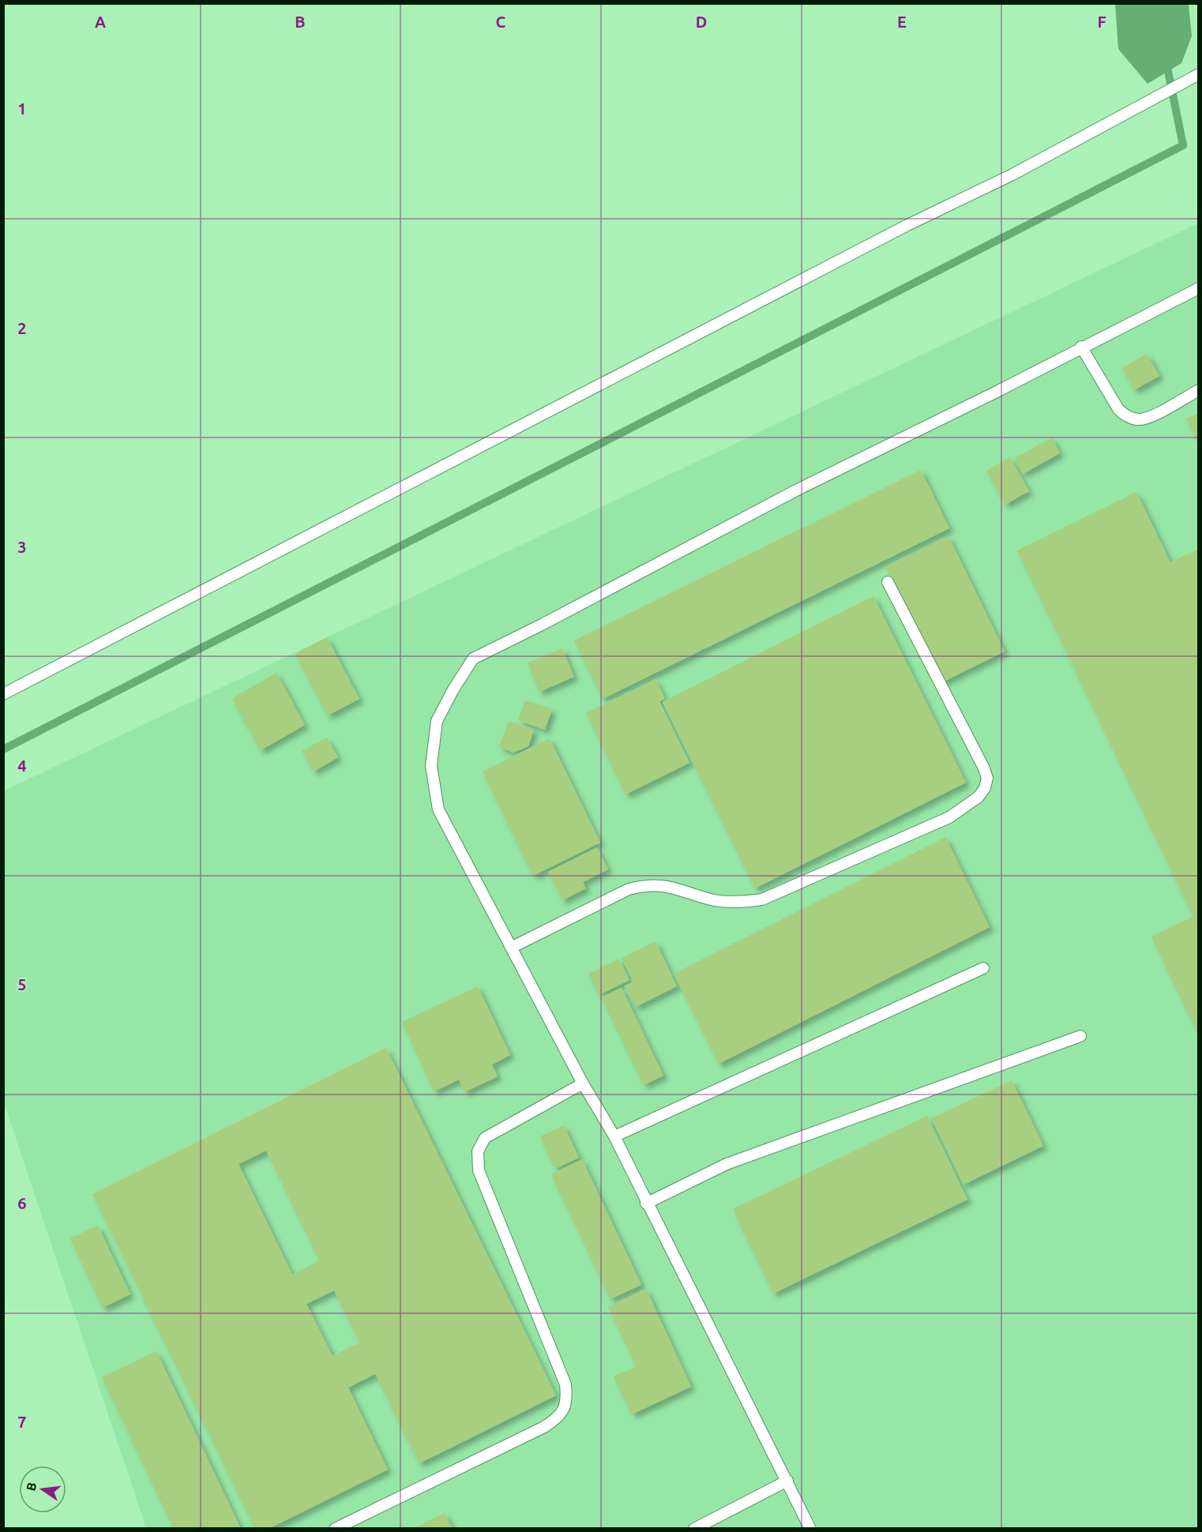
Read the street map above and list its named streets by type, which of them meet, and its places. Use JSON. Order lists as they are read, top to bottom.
{
  "north": "left",
  "grid": {
    "columns": [
      "A",
      "B",
      "C",
      "D",
      "E",
      "F"
    ],
    "rows": [
      "1",
      "2",
      "3",
      "4",
      "5",
      "6",
      "7"
    ]
  }
}
